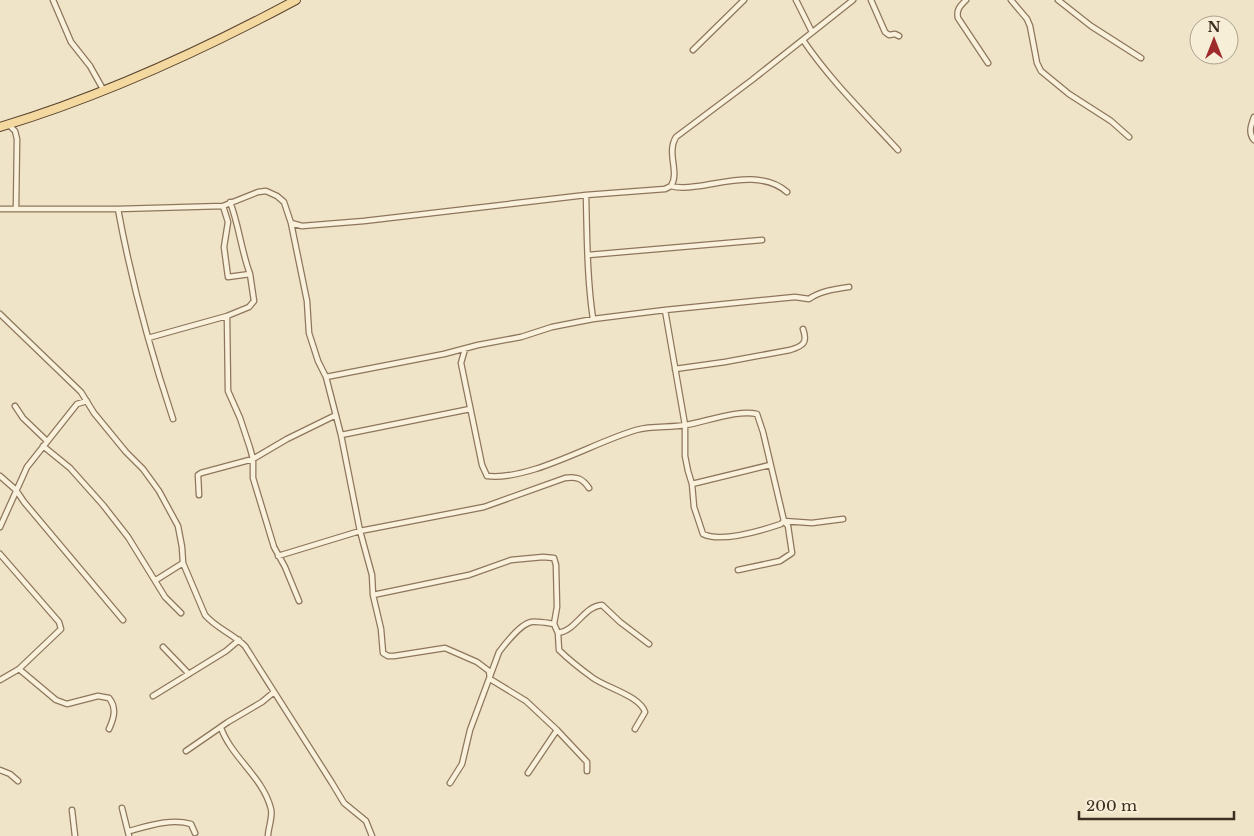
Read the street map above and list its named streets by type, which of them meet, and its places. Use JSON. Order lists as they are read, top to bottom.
{
  "scale_bar": "200 m",
  "north": "top"
}
